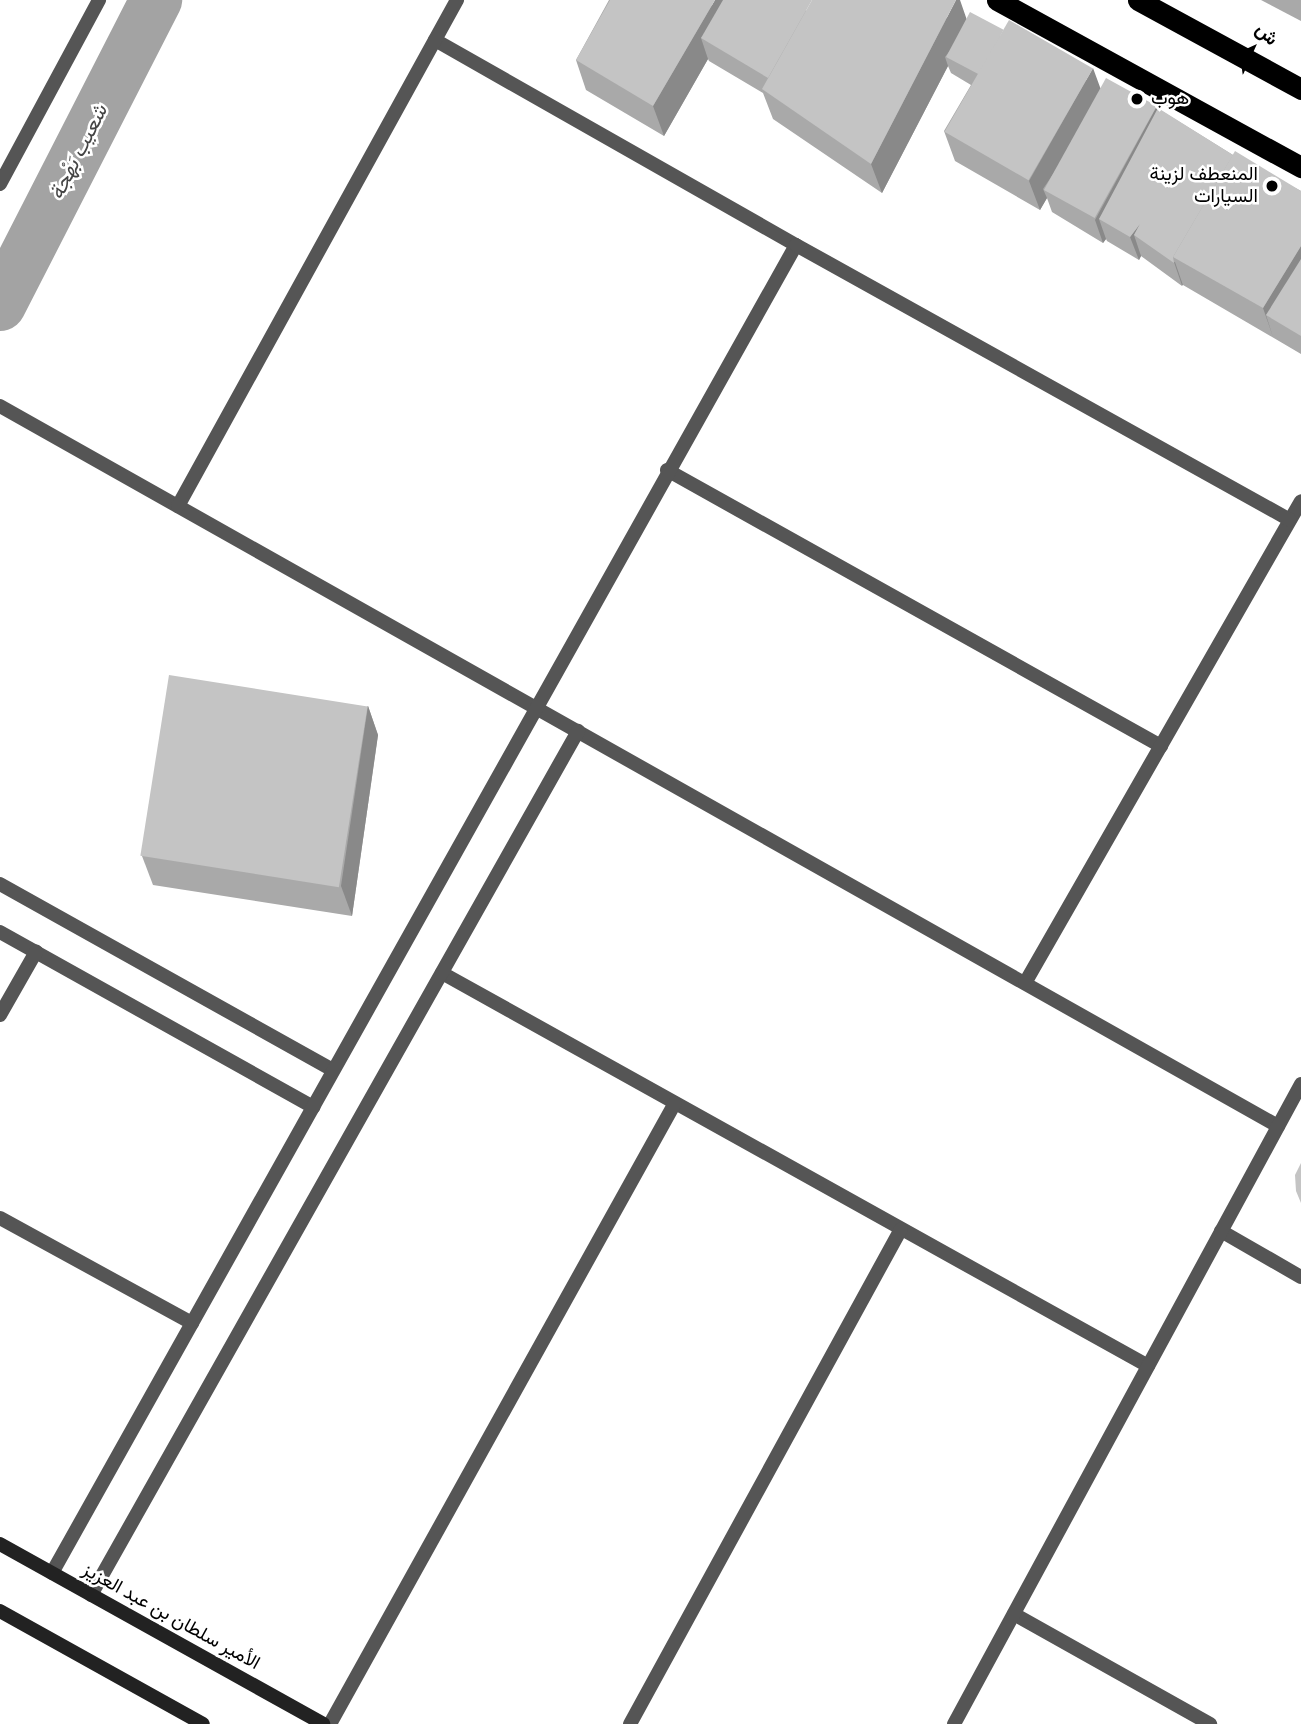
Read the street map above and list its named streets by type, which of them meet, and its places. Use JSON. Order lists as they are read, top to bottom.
{
  "streets": {
    "street": ["الأمير سلطان بن عبد العزيز"]
  },
  "water": ["شعيب بَهْجة"],
  "places": ["هوب", "المنعطف لزينة السيارات"],
  "north": "top right"
}
